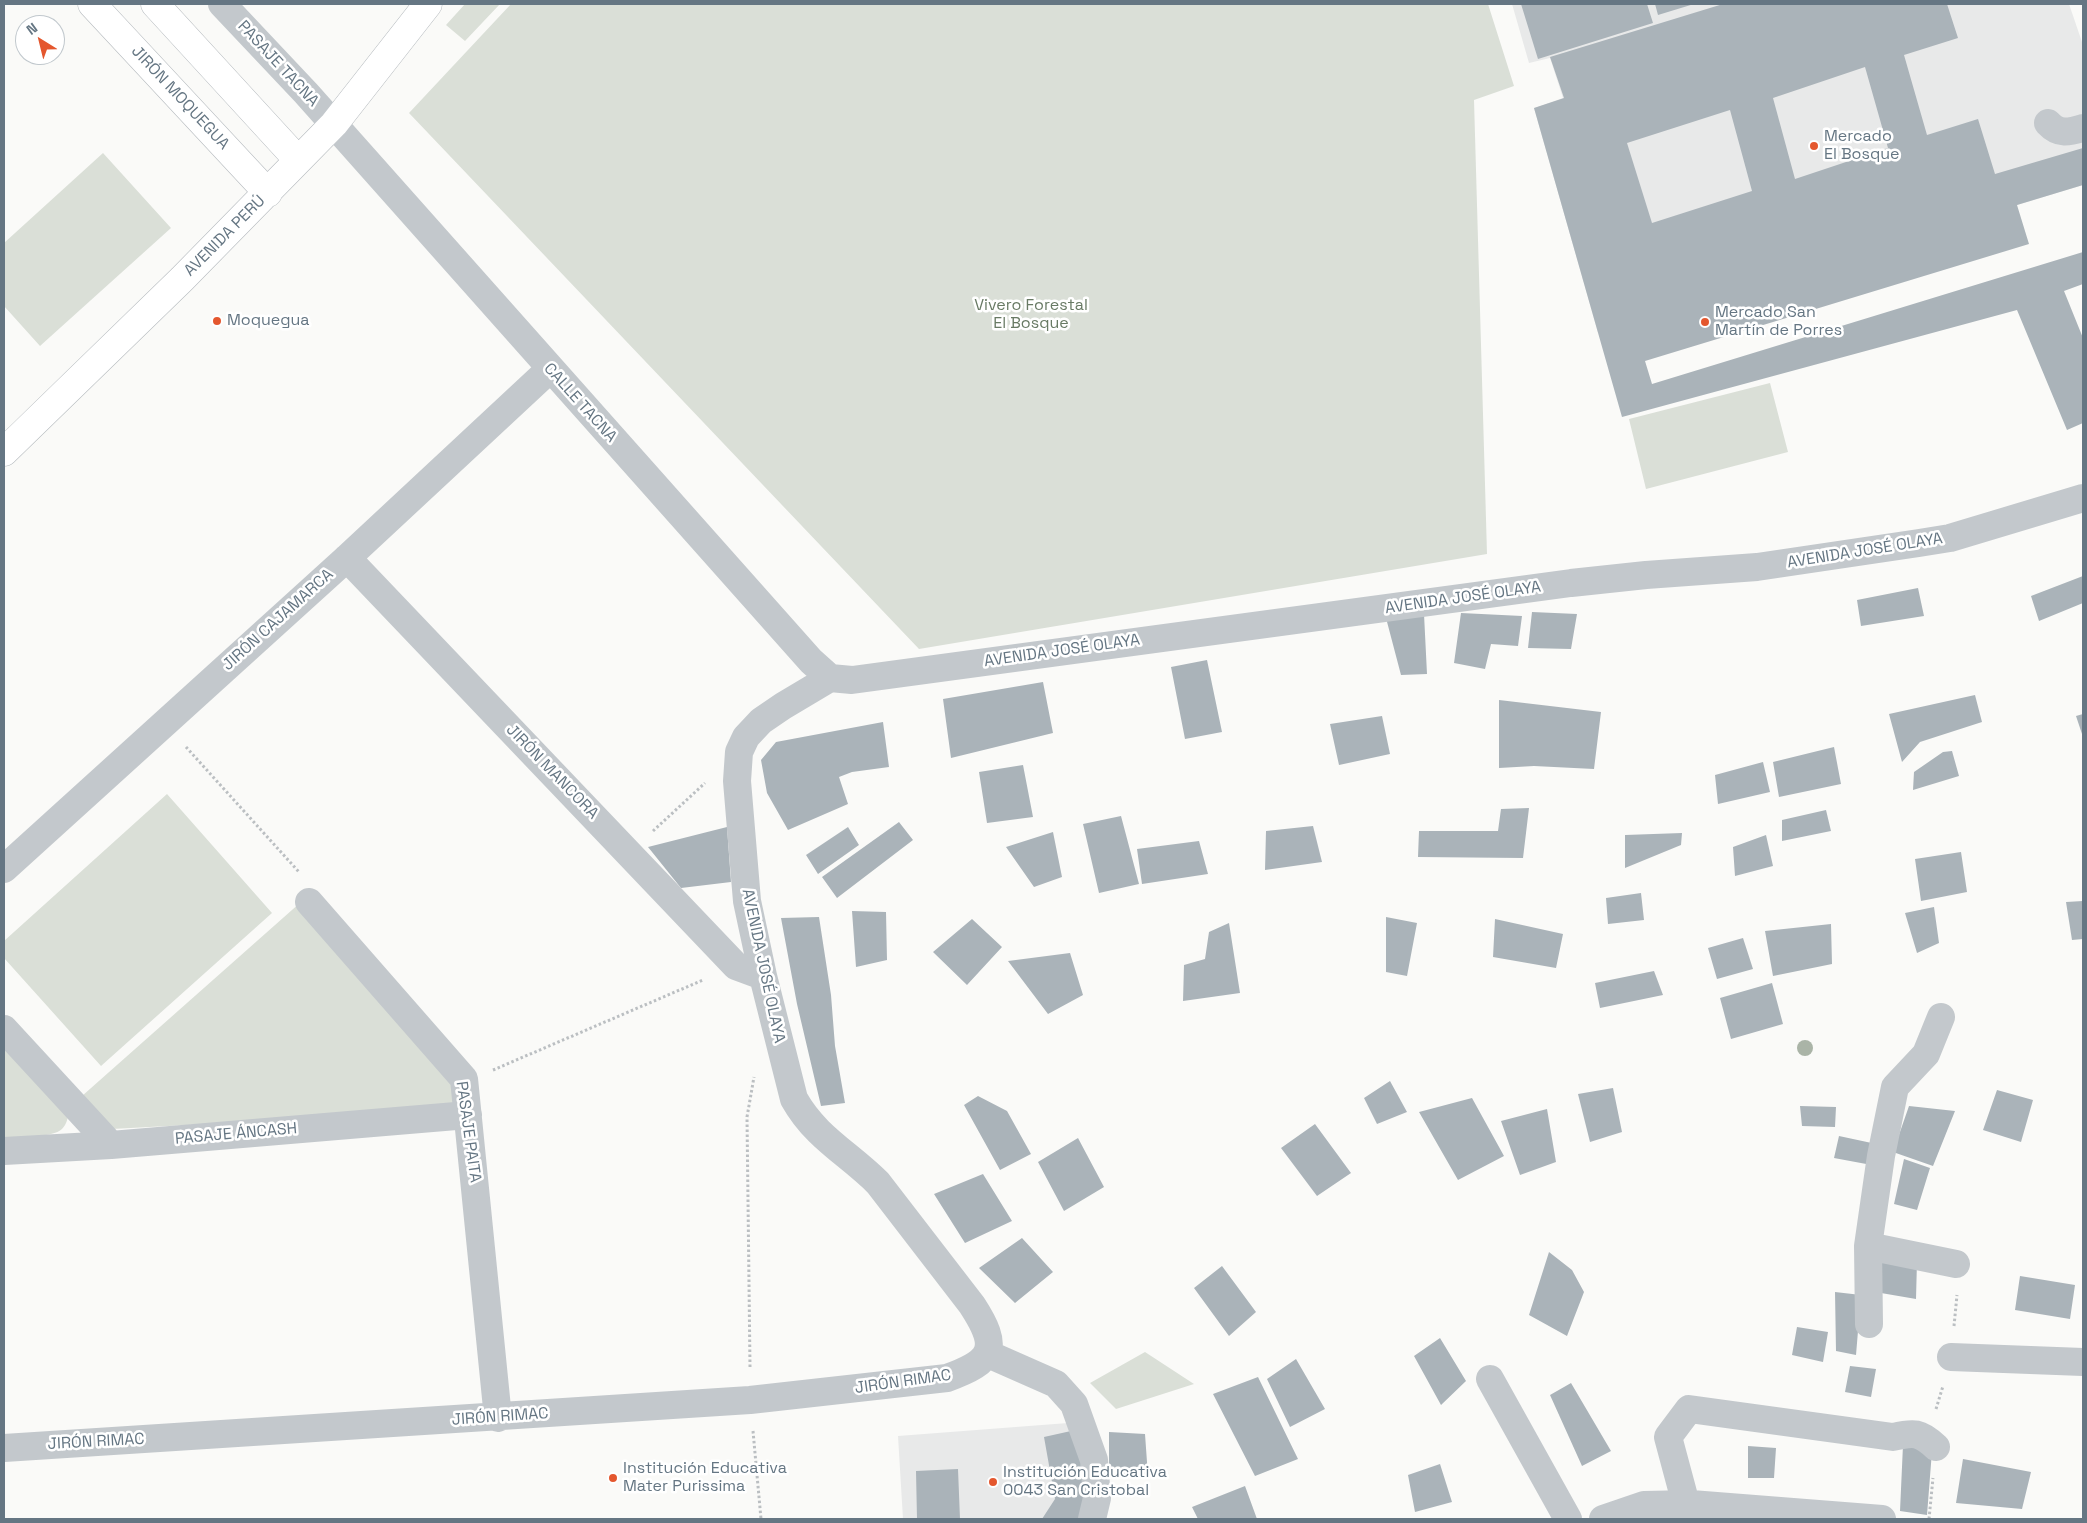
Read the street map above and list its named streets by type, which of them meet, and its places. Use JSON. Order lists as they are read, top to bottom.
{
  "streets": {
    "main road": ["JIRÓN MOQUEGUA", "AVENIDA PERÚ"],
    "street": [
      "PASAJE TACNA",
      "CALLE TACNA",
      "AVENIDA JOSÉ OLAYA",
      "JIRÓN CAJAMARCA",
      "JIRÓN MANCORA",
      "PASAJE PAITA",
      "PASAJE ÁNCASH",
      "JIRÓN RIMAC"
    ]
  },
  "crossings": [
    ["PASAJE TACNA", "AVENIDA PERÚ"],
    ["PASAJE TACNA", "CALLE TACNA"],
    ["JIRÓN MOQUEGUA", "AVENIDA PERÚ"],
    ["AVENIDA PERÚ", "CALLE TACNA"],
    ["CALLE TACNA", "AVENIDA JOSÉ OLAYA"],
    ["CALLE TACNA", "JIRÓN CAJAMARCA"],
    ["AVENIDA JOSÉ OLAYA", "JIRÓN MANCORA"],
    ["AVENIDA JOSÉ OLAYA", "JIRÓN RIMAC"],
    ["JIRÓN CAJAMARCA", "JIRÓN MANCORA"],
    ["PASAJE PAITA", "PASAJE ÁNCASH"],
    ["PASAJE PAITA", "JIRÓN RIMAC"]
  ],
  "parks": ["Vivero Forestal El Bosque"],
  "places": [
    "Mercado El Bosque",
    "Moquegua",
    "Mercado San Martín de Porres",
    "Institución Educativa Mater Purissima",
    "Institución Educativa 0043 San Cristobal"
  ],
  "north": "top left"
}
